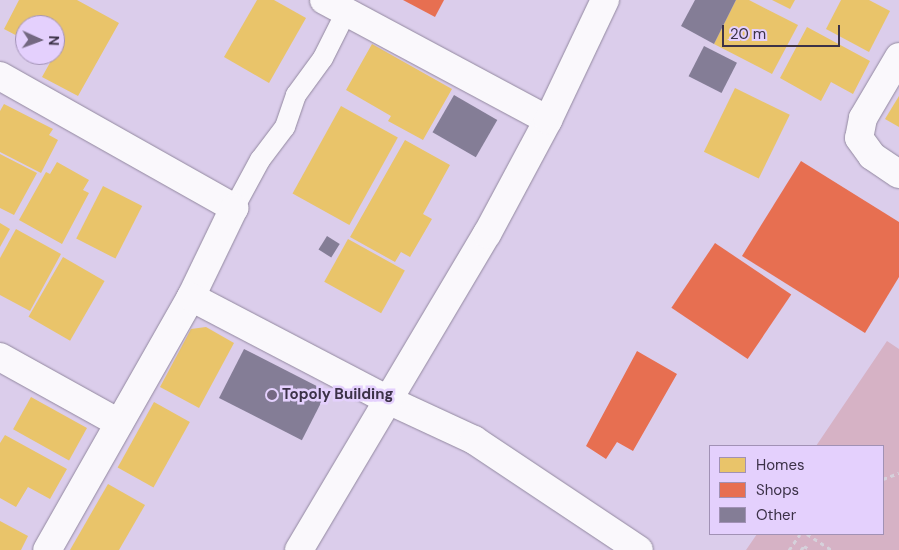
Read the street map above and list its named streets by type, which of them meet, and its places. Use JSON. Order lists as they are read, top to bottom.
{
  "places": ["Topoly Building"],
  "legend": ["Homes", "Shops", "Other"],
  "scale_bar": "20 m",
  "north": "right"
}
